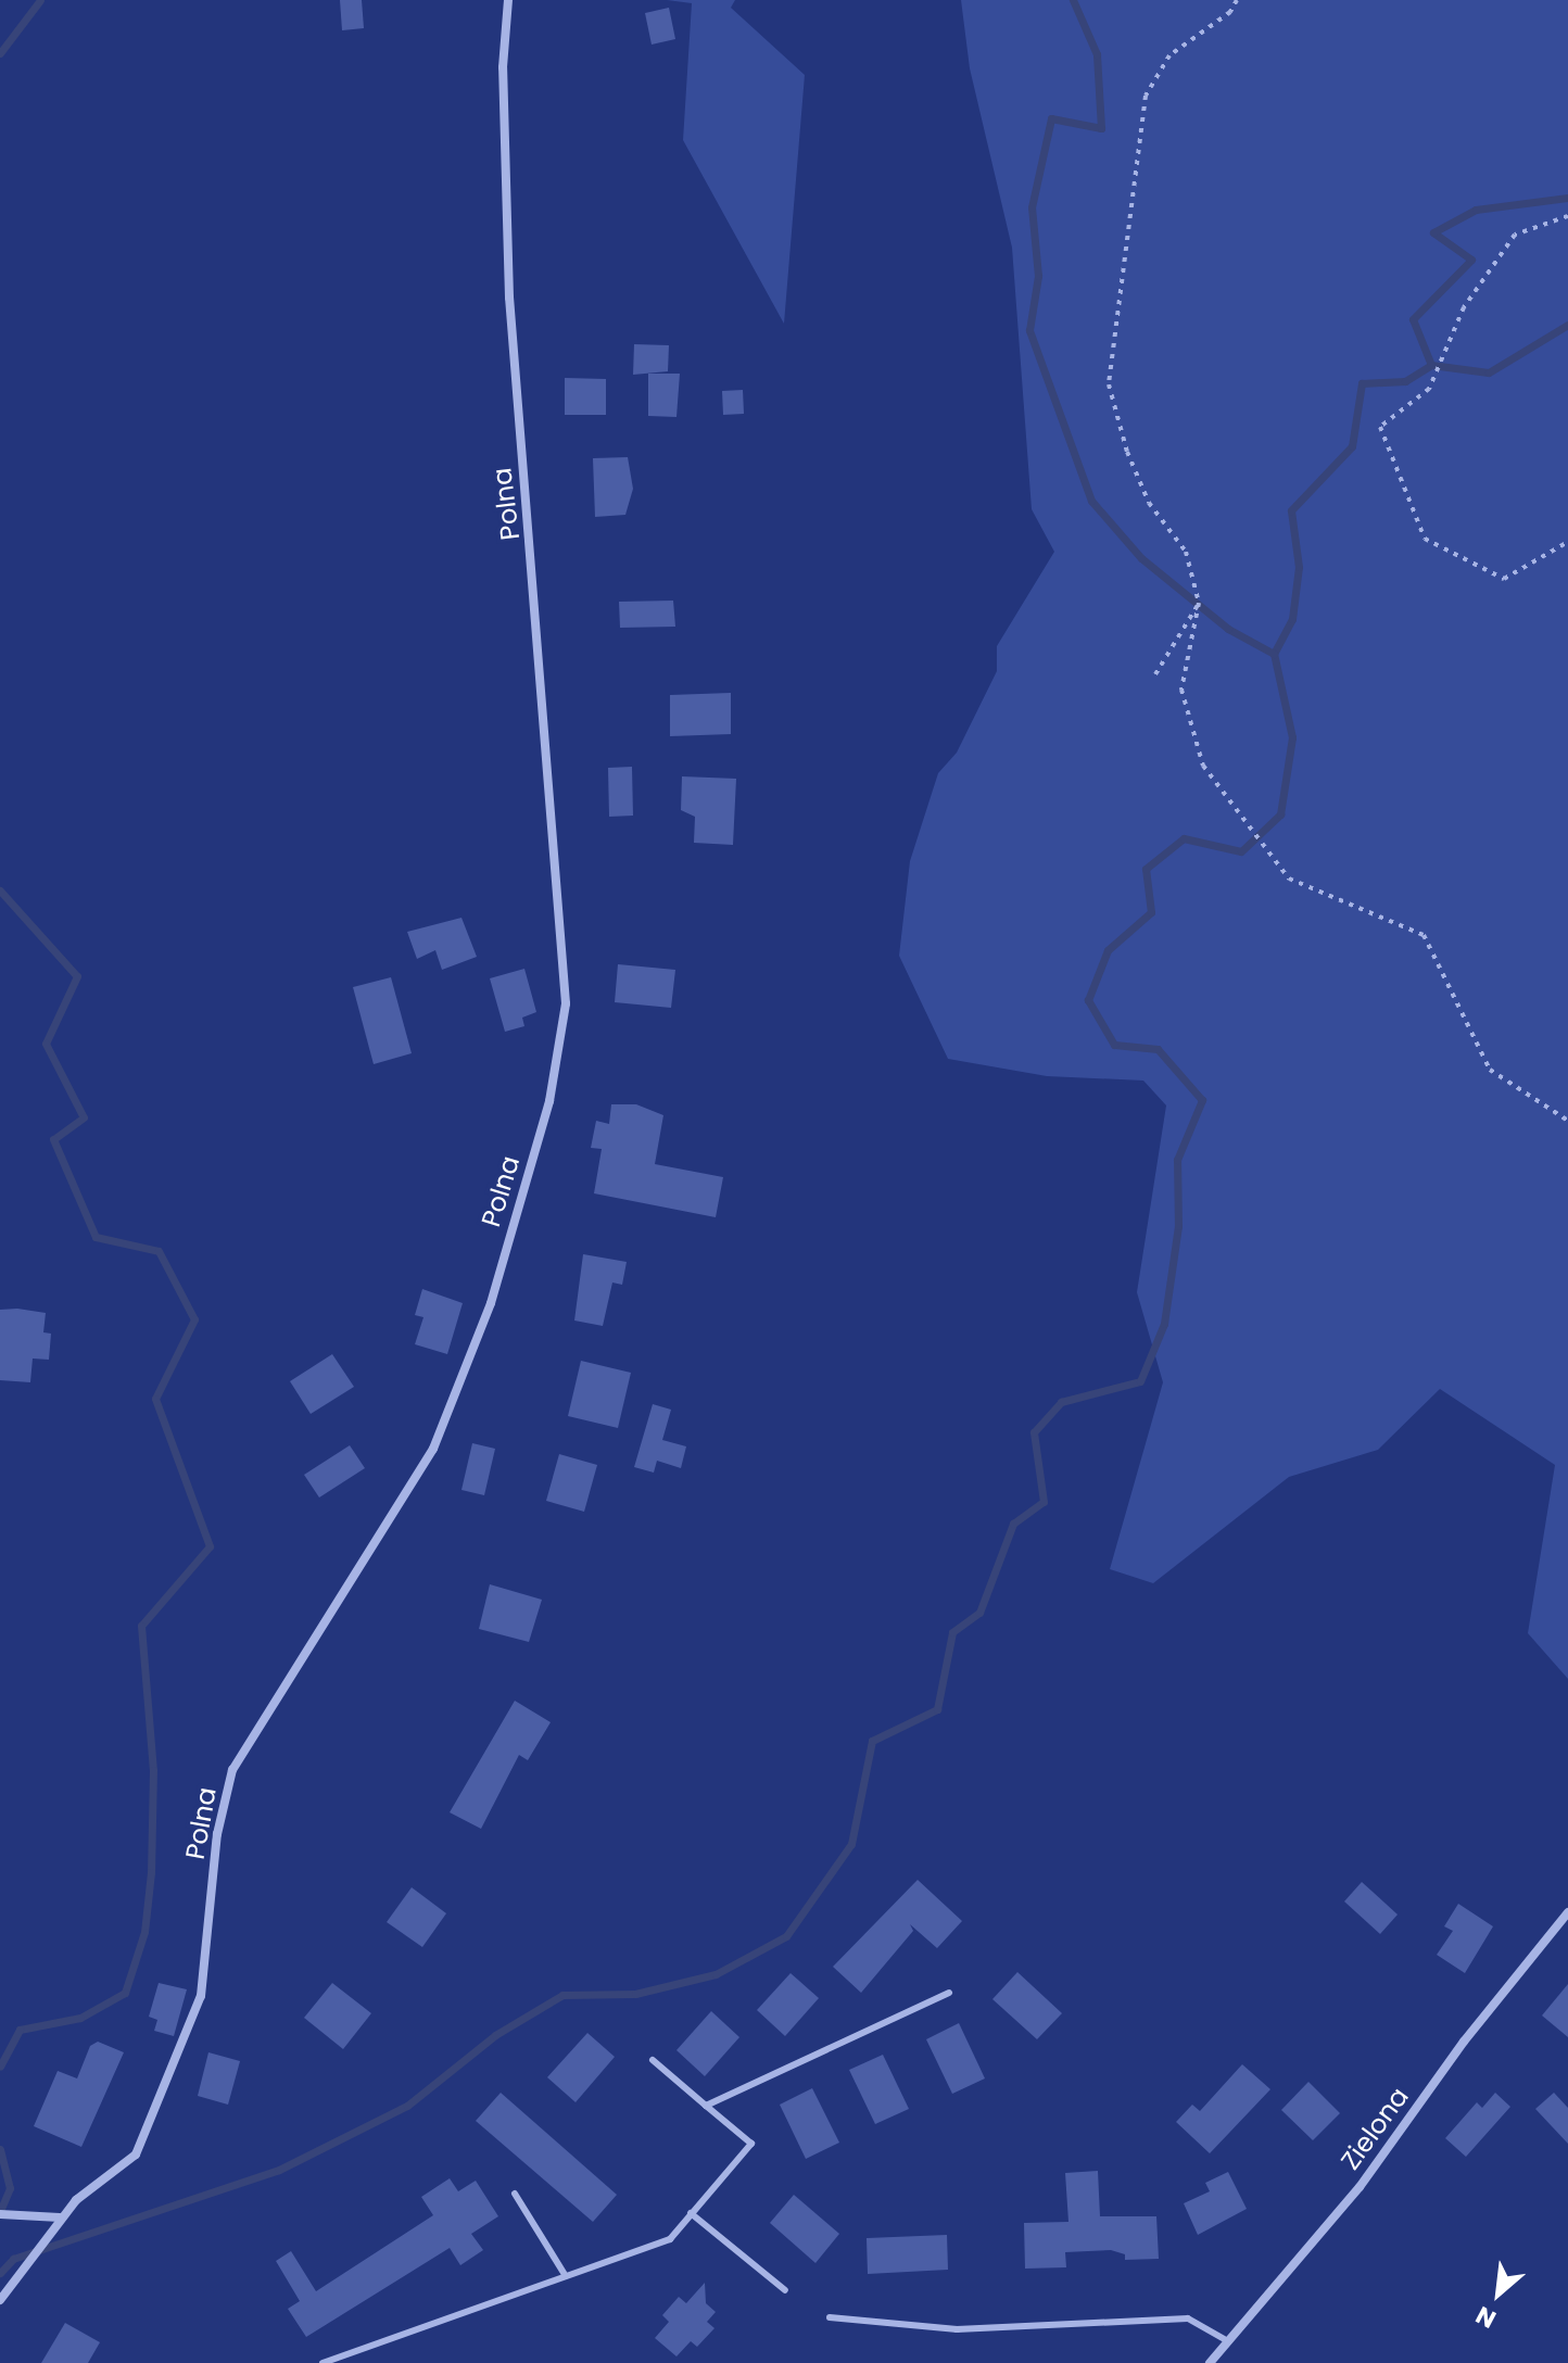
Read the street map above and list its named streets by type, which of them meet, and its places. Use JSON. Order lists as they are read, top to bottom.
{
  "streets": {
    "street": ["Polna", "Zielona"]
  },
  "north": "bottom left"
}
